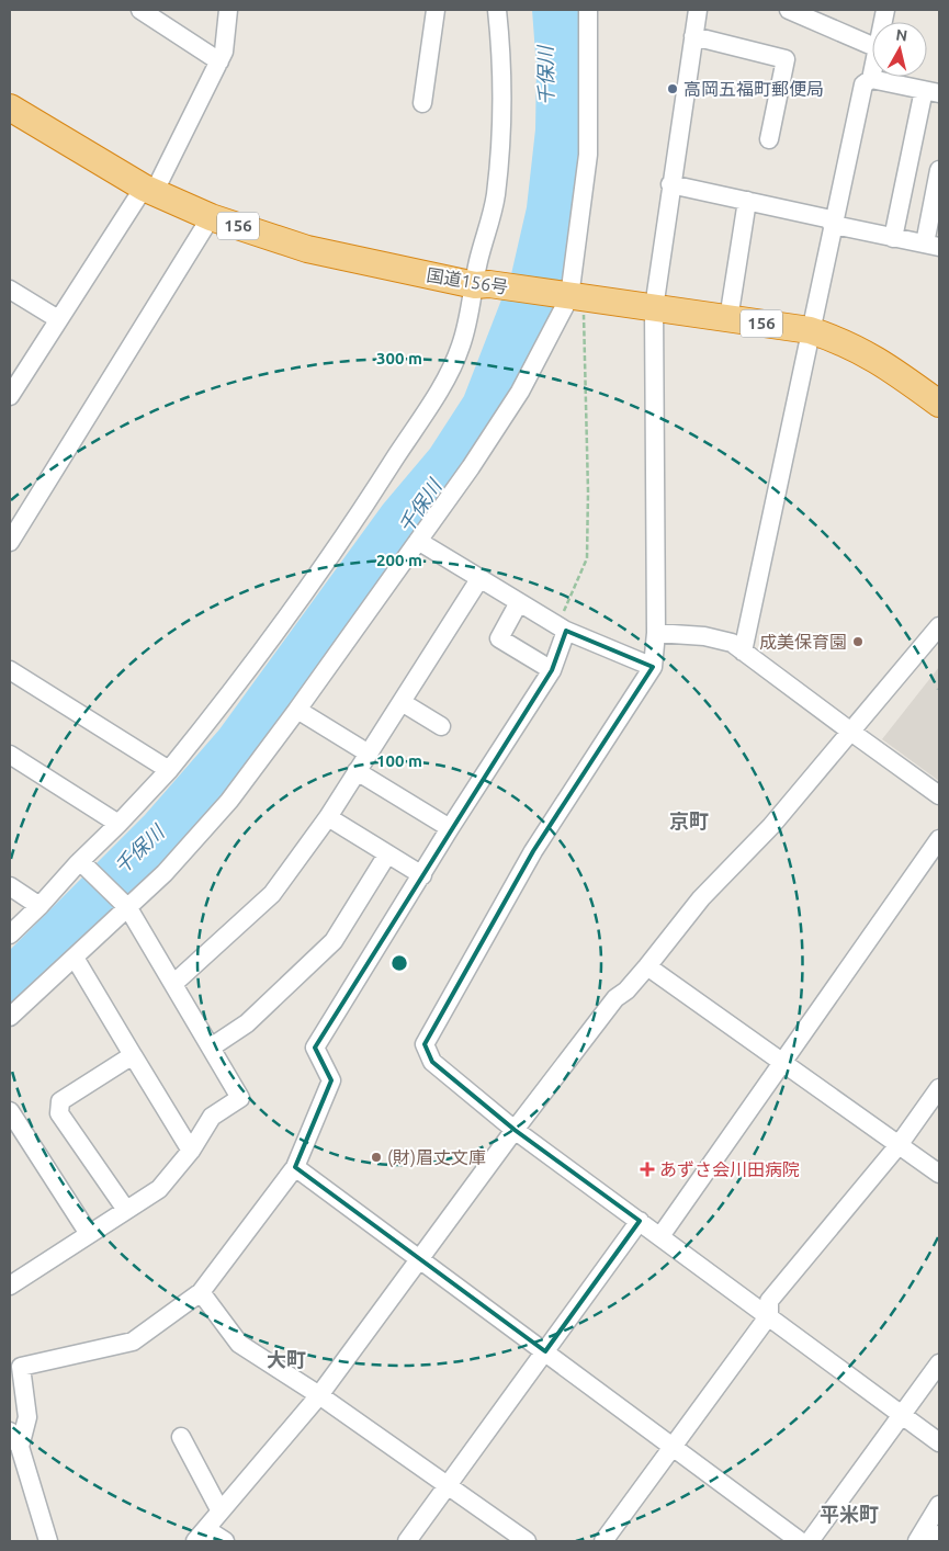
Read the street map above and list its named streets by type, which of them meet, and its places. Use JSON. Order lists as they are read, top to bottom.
{
  "streets": {
    "highway": ["156", "国道156号"]
  },
  "districts": ["京町", "大町", "平米町"],
  "water": ["千保川"],
  "places": {
    "other": ["高岡五福町郵便局", "成美保育園", "(財)眉丈文庫"],
    "health": ["あずさ会川田病院"]
  },
  "north": "top",
  "rings": ["300 m", "200 m", "100 m"]
}
